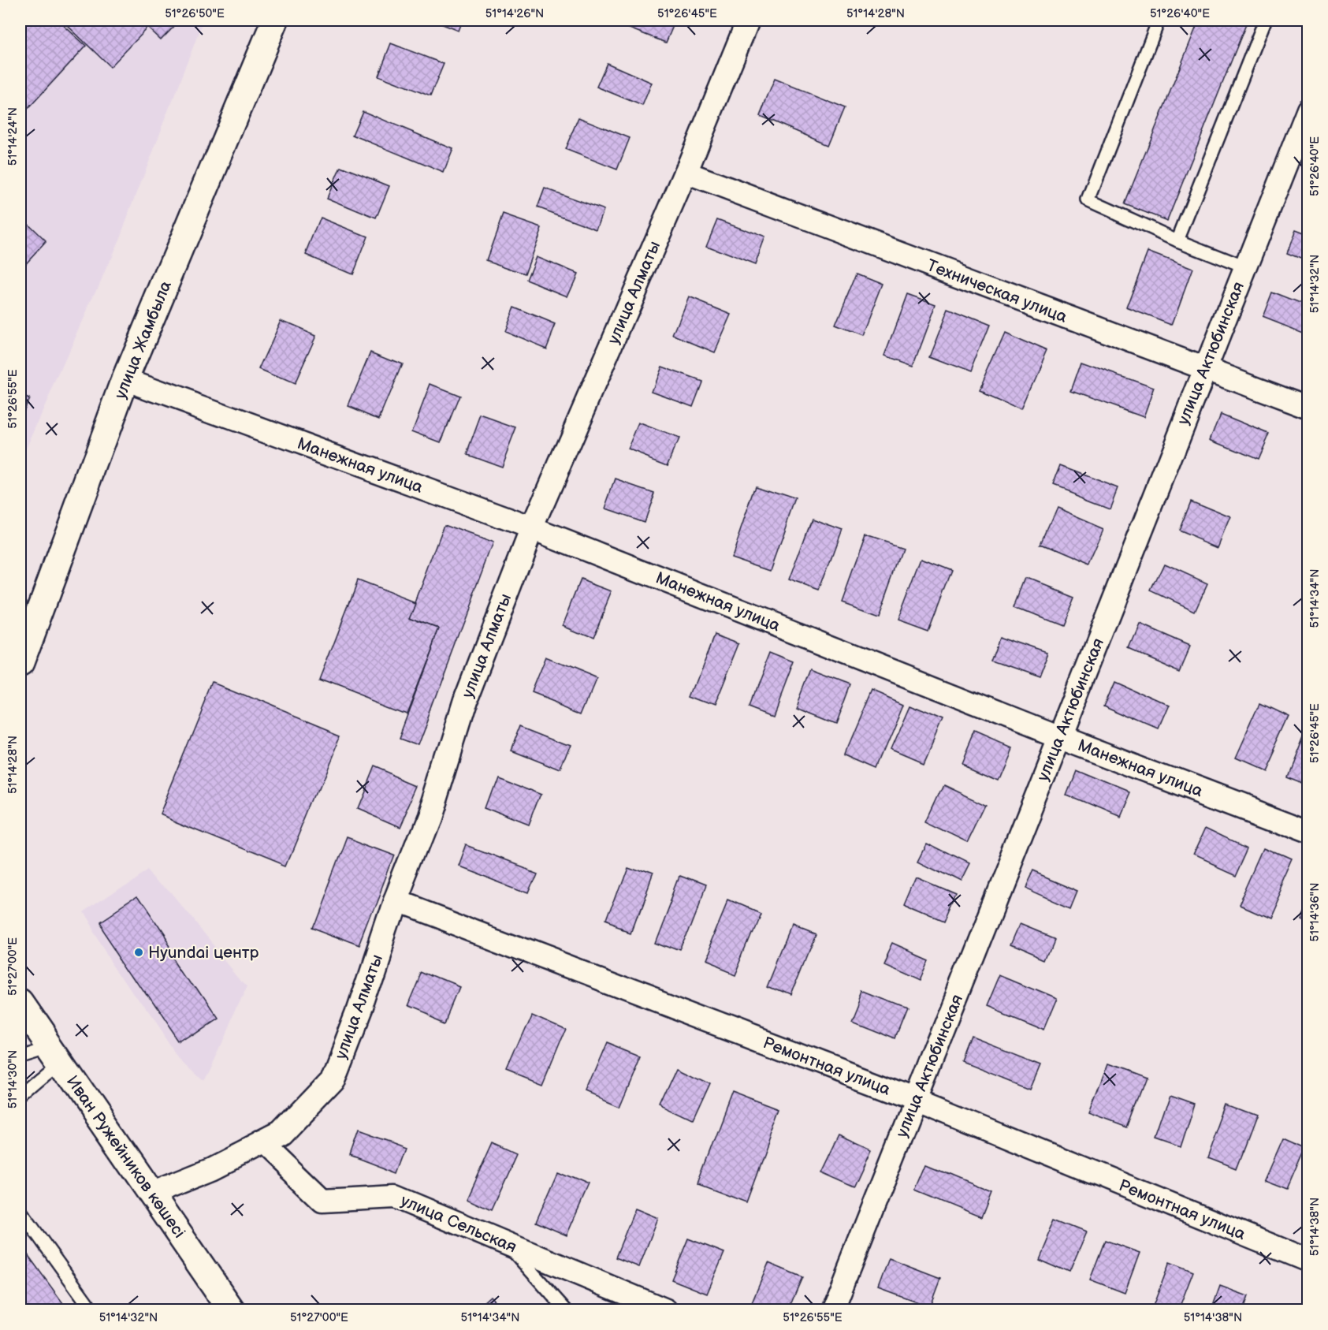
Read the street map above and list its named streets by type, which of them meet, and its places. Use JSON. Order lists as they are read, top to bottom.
{
  "streets": {
    "street": [
      "Техническая улица",
      "улица Алматы",
      "улица Жамбыла",
      "улица Актюбинская",
      "Манежная улица",
      "Ремонтная улица",
      "Иван Ружейников көшесі",
      "улица Сельская"
    ]
  },
  "crossings": [
    ["Техническая улица", "улица Алматы"],
    ["Техническая улица", "улица Актюбинская"],
    ["улица Алматы", "Манежная улица"],
    ["улица Алматы", "Ремонтная улица"],
    ["улица Алматы", "Иван Ружейников көшесі"],
    ["улица Алматы", "улица Сельская"],
    ["улица Жамбыла", "Манежная улица"],
    ["улица Актюбинская", "Манежная улица"],
    ["улица Актюбинская", "Ремонтная улица"]
  ],
  "places": ["Hyundai центр"],
  "coordinates": [
    "51°26'50\"E",
    "51°14'26\"N",
    "51°26'45\"E",
    "51°14'28\"N",
    "51°26'40\"E",
    "51°14'24\"N",
    "51°14'32\"N",
    "51°26'55\"E",
    "51°14'34\"N",
    "51°14'36\"N",
    "51°27'00\"E",
    "51°14'30\"N",
    "51°14'38\"N"
  ]
}
